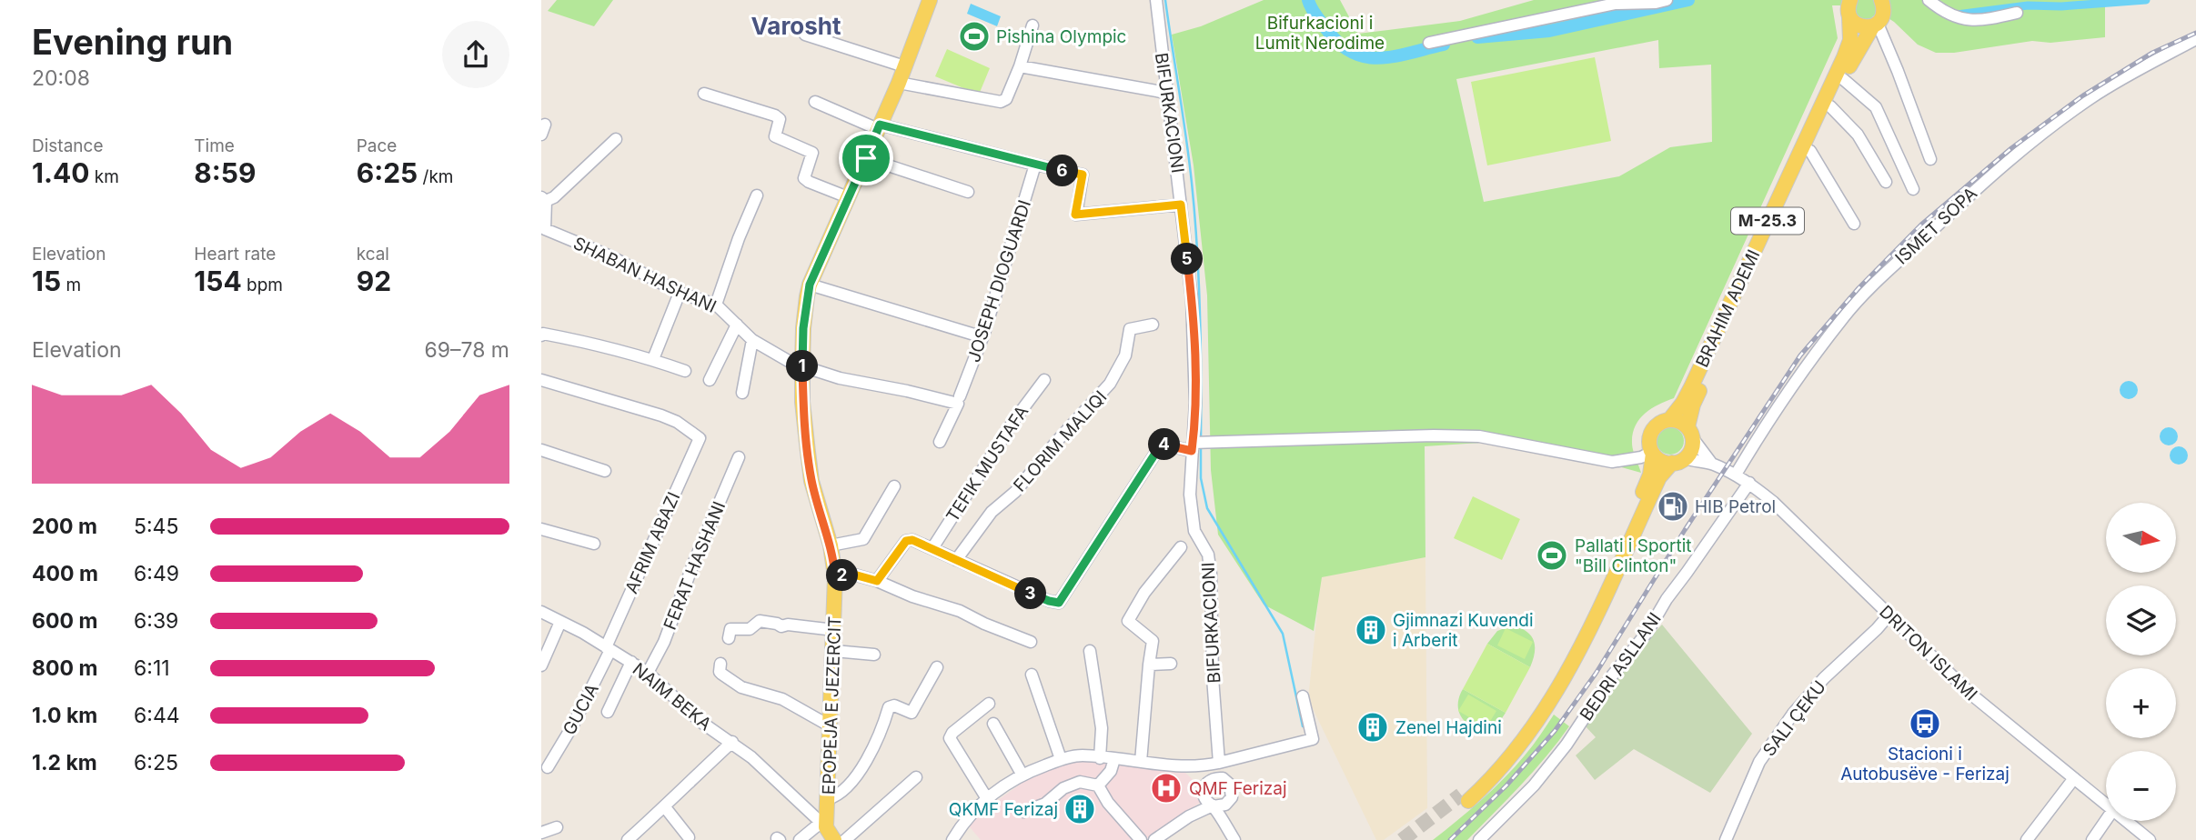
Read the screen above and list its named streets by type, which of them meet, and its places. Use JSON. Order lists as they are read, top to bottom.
{
  "streets": {
    "main road": ["M-25.3", "BRAHIM ADEMI", "EPOPEJA E JEZERCIT"],
    "street": [
      "BIFURKACIONI",
      "ISMET SOPA",
      "SHABAN HASHANI",
      "JOSEPH DIOGUARDI",
      "FLORIM MALIQI",
      "TEFIK MUSTAFA",
      "AFRIM ABAZI",
      "FERAT HASHANI",
      "DRITON ISLAMI",
      "BEDRI ASLLANI",
      "NAIM BEKA",
      "GUCIA",
      "SALI ÇEKU"
    ]
  },
  "crossings": [
    ["ISMET SOPA", "DRITON ISLAMI"],
    ["SHABAN HASHANI", "EPOPEJA E JEZERCIT"],
    ["BRAHIM ADEMI", "DRITON ISLAMI"],
    ["AFRIM ABAZI", "NAIM BEKA"],
    ["AFRIM ABAZI", "GUCIA"],
    ["FERAT HASHANI", "NAIM BEKA"],
    ["DRITON ISLAMI", "BEDRI ASLLANI"],
    ["DRITON ISLAMI", "SALI ÇEKU"],
    ["NAIM BEKA", "EPOPEJA E JEZERCIT"],
    ["NAIM BEKA", "GUCIA"]
  ],
  "districts": ["Varosht"],
  "parks": ["Bifurkacioni i Lumit Nerodime"],
  "places": {
    "sports": ["Pishina Olympic", "Pallati i Sportit \"Bill Clinton\""],
    "fuel station": ["HIB Petrol"],
    "building": ["Gjimnazi Kuvendi i Arberit", "Zenel Hajdini", "QKMF Ferizaj"],
    "bus stop": ["Stacioni i Autobusëve - Ferizaj"],
    "hospital": ["QMF Ferizaj"]
  },
  "north": "right",
  "page": {
    "heading": ["Evening run", "20:08"],
    "stats": [
      ["Distance", "1.40 km"],
      ["Time", "8:59"],
      ["Pace", "6:25 /km"],
      ["Elevation", "15 m"],
      ["Heart rate", "154 bpm"],
      ["kcal", "92"]
    ],
    "pins": [
      "6",
      "5",
      "1",
      "4",
      "2",
      "3"
    ],
    "chart": ["Elevation", "69–78 m"],
    "list": [
      {
        "name": "200 m",
        "note": "5:45"
      },
      {
        "name": "400 m",
        "note": "6:49"
      },
      {
        "name": "600 m",
        "note": "6:39"
      },
      {
        "name": "800 m",
        "note": "6:11"
      },
      {
        "name": "1.0 km",
        "note": "6:44"
      },
      {
        "name": "1.2 km",
        "note": "6:25"
      }
    ],
    "map_buttons": ["+", "−"]
  }
}
